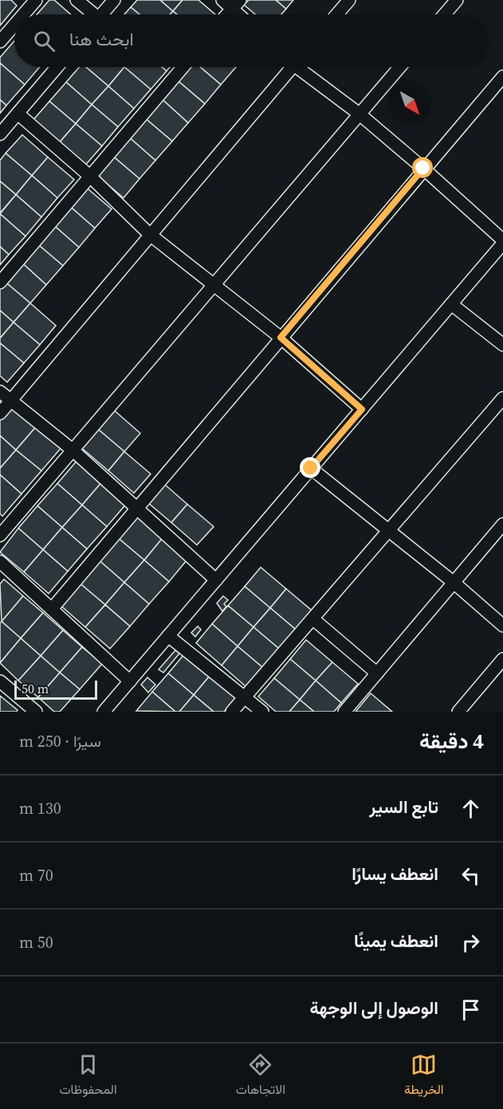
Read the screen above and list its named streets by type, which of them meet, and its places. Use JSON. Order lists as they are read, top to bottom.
{
  "scale_bar": "50 m",
  "north": "bottom right",
  "page": {
    "search": "ابحث هنا",
    "scale": "50 m",
    "heading": ["4 دقيقة", "سيرًا · 250 m"],
    "list": [
      ["تابع السير", "130 m"],
      ["انعطف يسارًا", "70 m"],
      ["انعطف يمينًا", "50 m"],
      "الوصول إلى الوجهة"
    ],
    "nav": ["الخريطة", "الاتجاهات", "المحفوظات"]
  }
}
